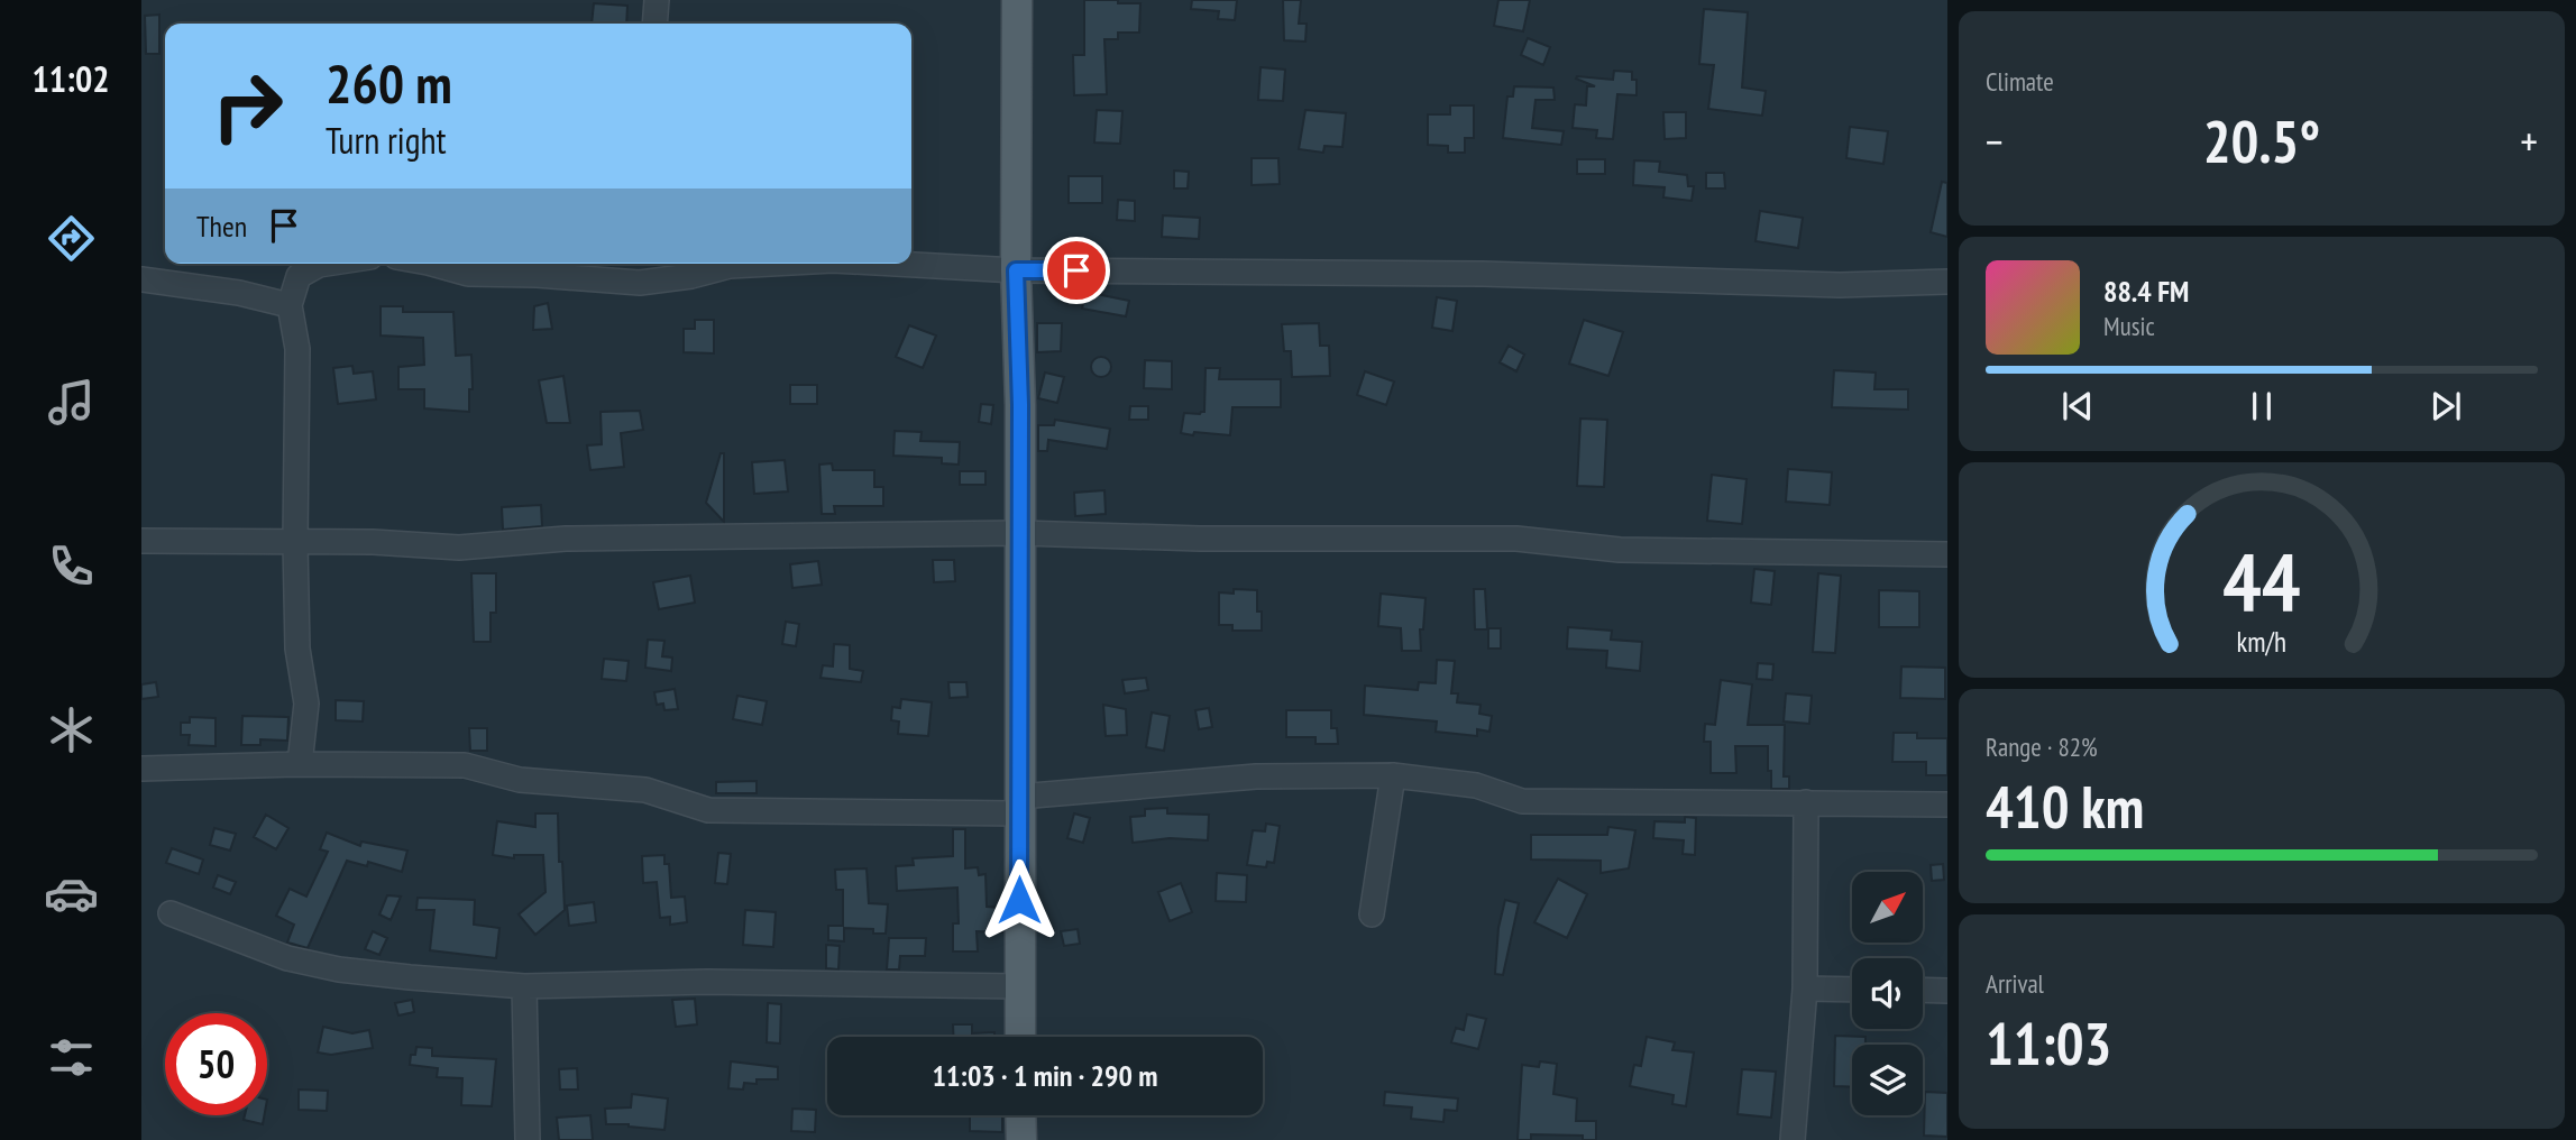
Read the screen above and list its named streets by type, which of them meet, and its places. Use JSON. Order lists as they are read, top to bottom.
{
  "north": "top right",
  "page": {
    "tabs": "11:02",
    "tile": [
      "Climate",
      ["Range · 82%", "410 km"],
      ["Arrival", "11:03"]
    ],
    "turn": ["260 m", "Turn right"],
    "heat": ["−", "20.5°", "+"],
    "then": "Then",
    "song": ["88.4 FM", "Music"],
    "limit": "50",
    "trip": "11:03 · 1 min · 290 m",
    "gauge": ["44", "km/h"]
  }
}
